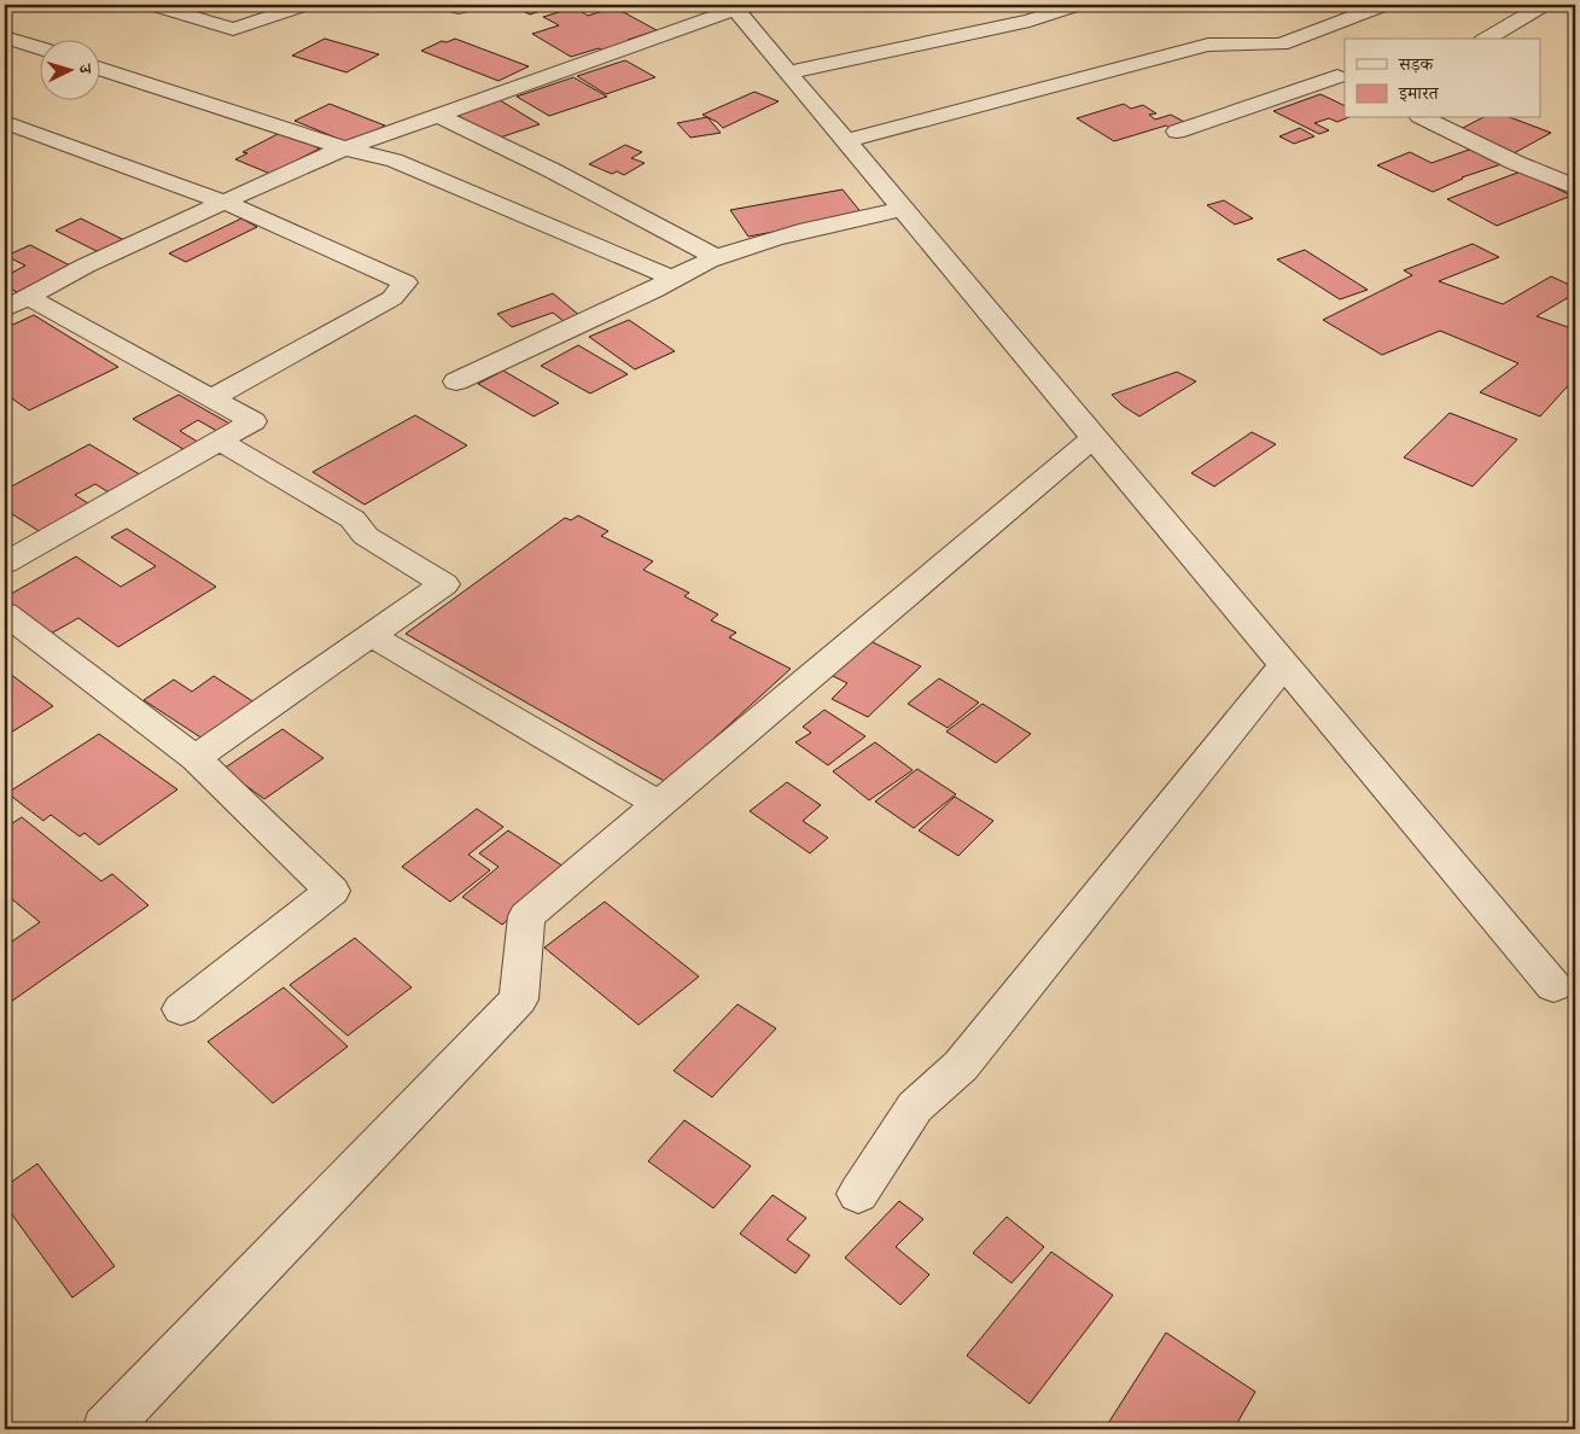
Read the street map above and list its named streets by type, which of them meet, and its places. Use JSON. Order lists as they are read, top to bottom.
{
  "legend": ["सड़क", "इमारत"],
  "north": "right"
}
